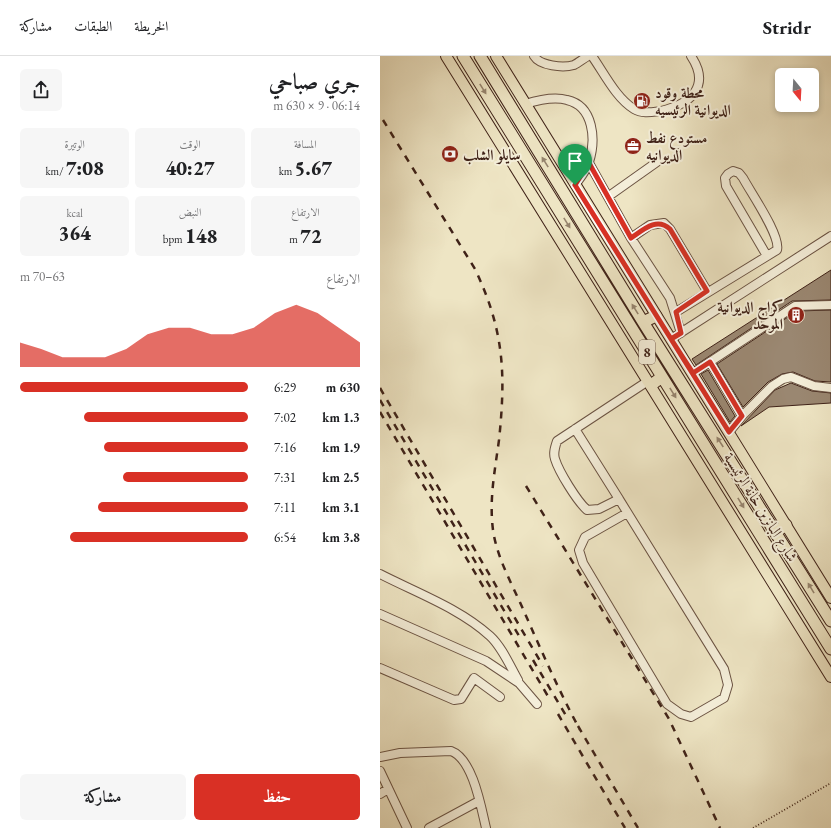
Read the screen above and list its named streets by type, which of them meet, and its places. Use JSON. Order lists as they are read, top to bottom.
{
  "streets": {
    "highway": ["8", "شارع البانزين خانة الرئيسية"]
  },
  "places": {
    "fuel station": ["محطة وقود الديوانية الرئيسيه"],
    "office": ["مستودع نفط الديوانيه"],
    "bank": ["سايلو الشلب"],
    "building": ["كراج الديوانية الموحد"]
  },
  "north": "bottom",
  "page": {
    "header": "Stridr",
    "nav": ["الخريطة", "الطبقات", "مشاركة"],
    "heading": ["جري صباحي", "06:14 · 9 × 630 m"],
    "stats": [
      ["المسافة", "5.67 km"],
      ["الوقت", "40:27"],
      ["الوتيرة", "7:08 /km"],
      ["الارتفاع", "72 m"],
      ["النبض", "148 bpm"],
      ["kcal", "364"]
    ],
    "chart": ["الارتفاع", "63–70 m"],
    "list": [
      {
        "name": "630 m",
        "note": "6:29"
      },
      {
        "name": "1.3 km",
        "note": "7:02"
      },
      {
        "name": "1.9 km",
        "note": "7:16"
      },
      {
        "name": "2.5 km",
        "note": "7:31"
      },
      {
        "name": "3.1 km",
        "note": "7:11"
      },
      {
        "name": "3.8 km",
        "note": "6:54"
      }
    ],
    "buttons": ["حفظ", "مشاركة"]
  }
}
